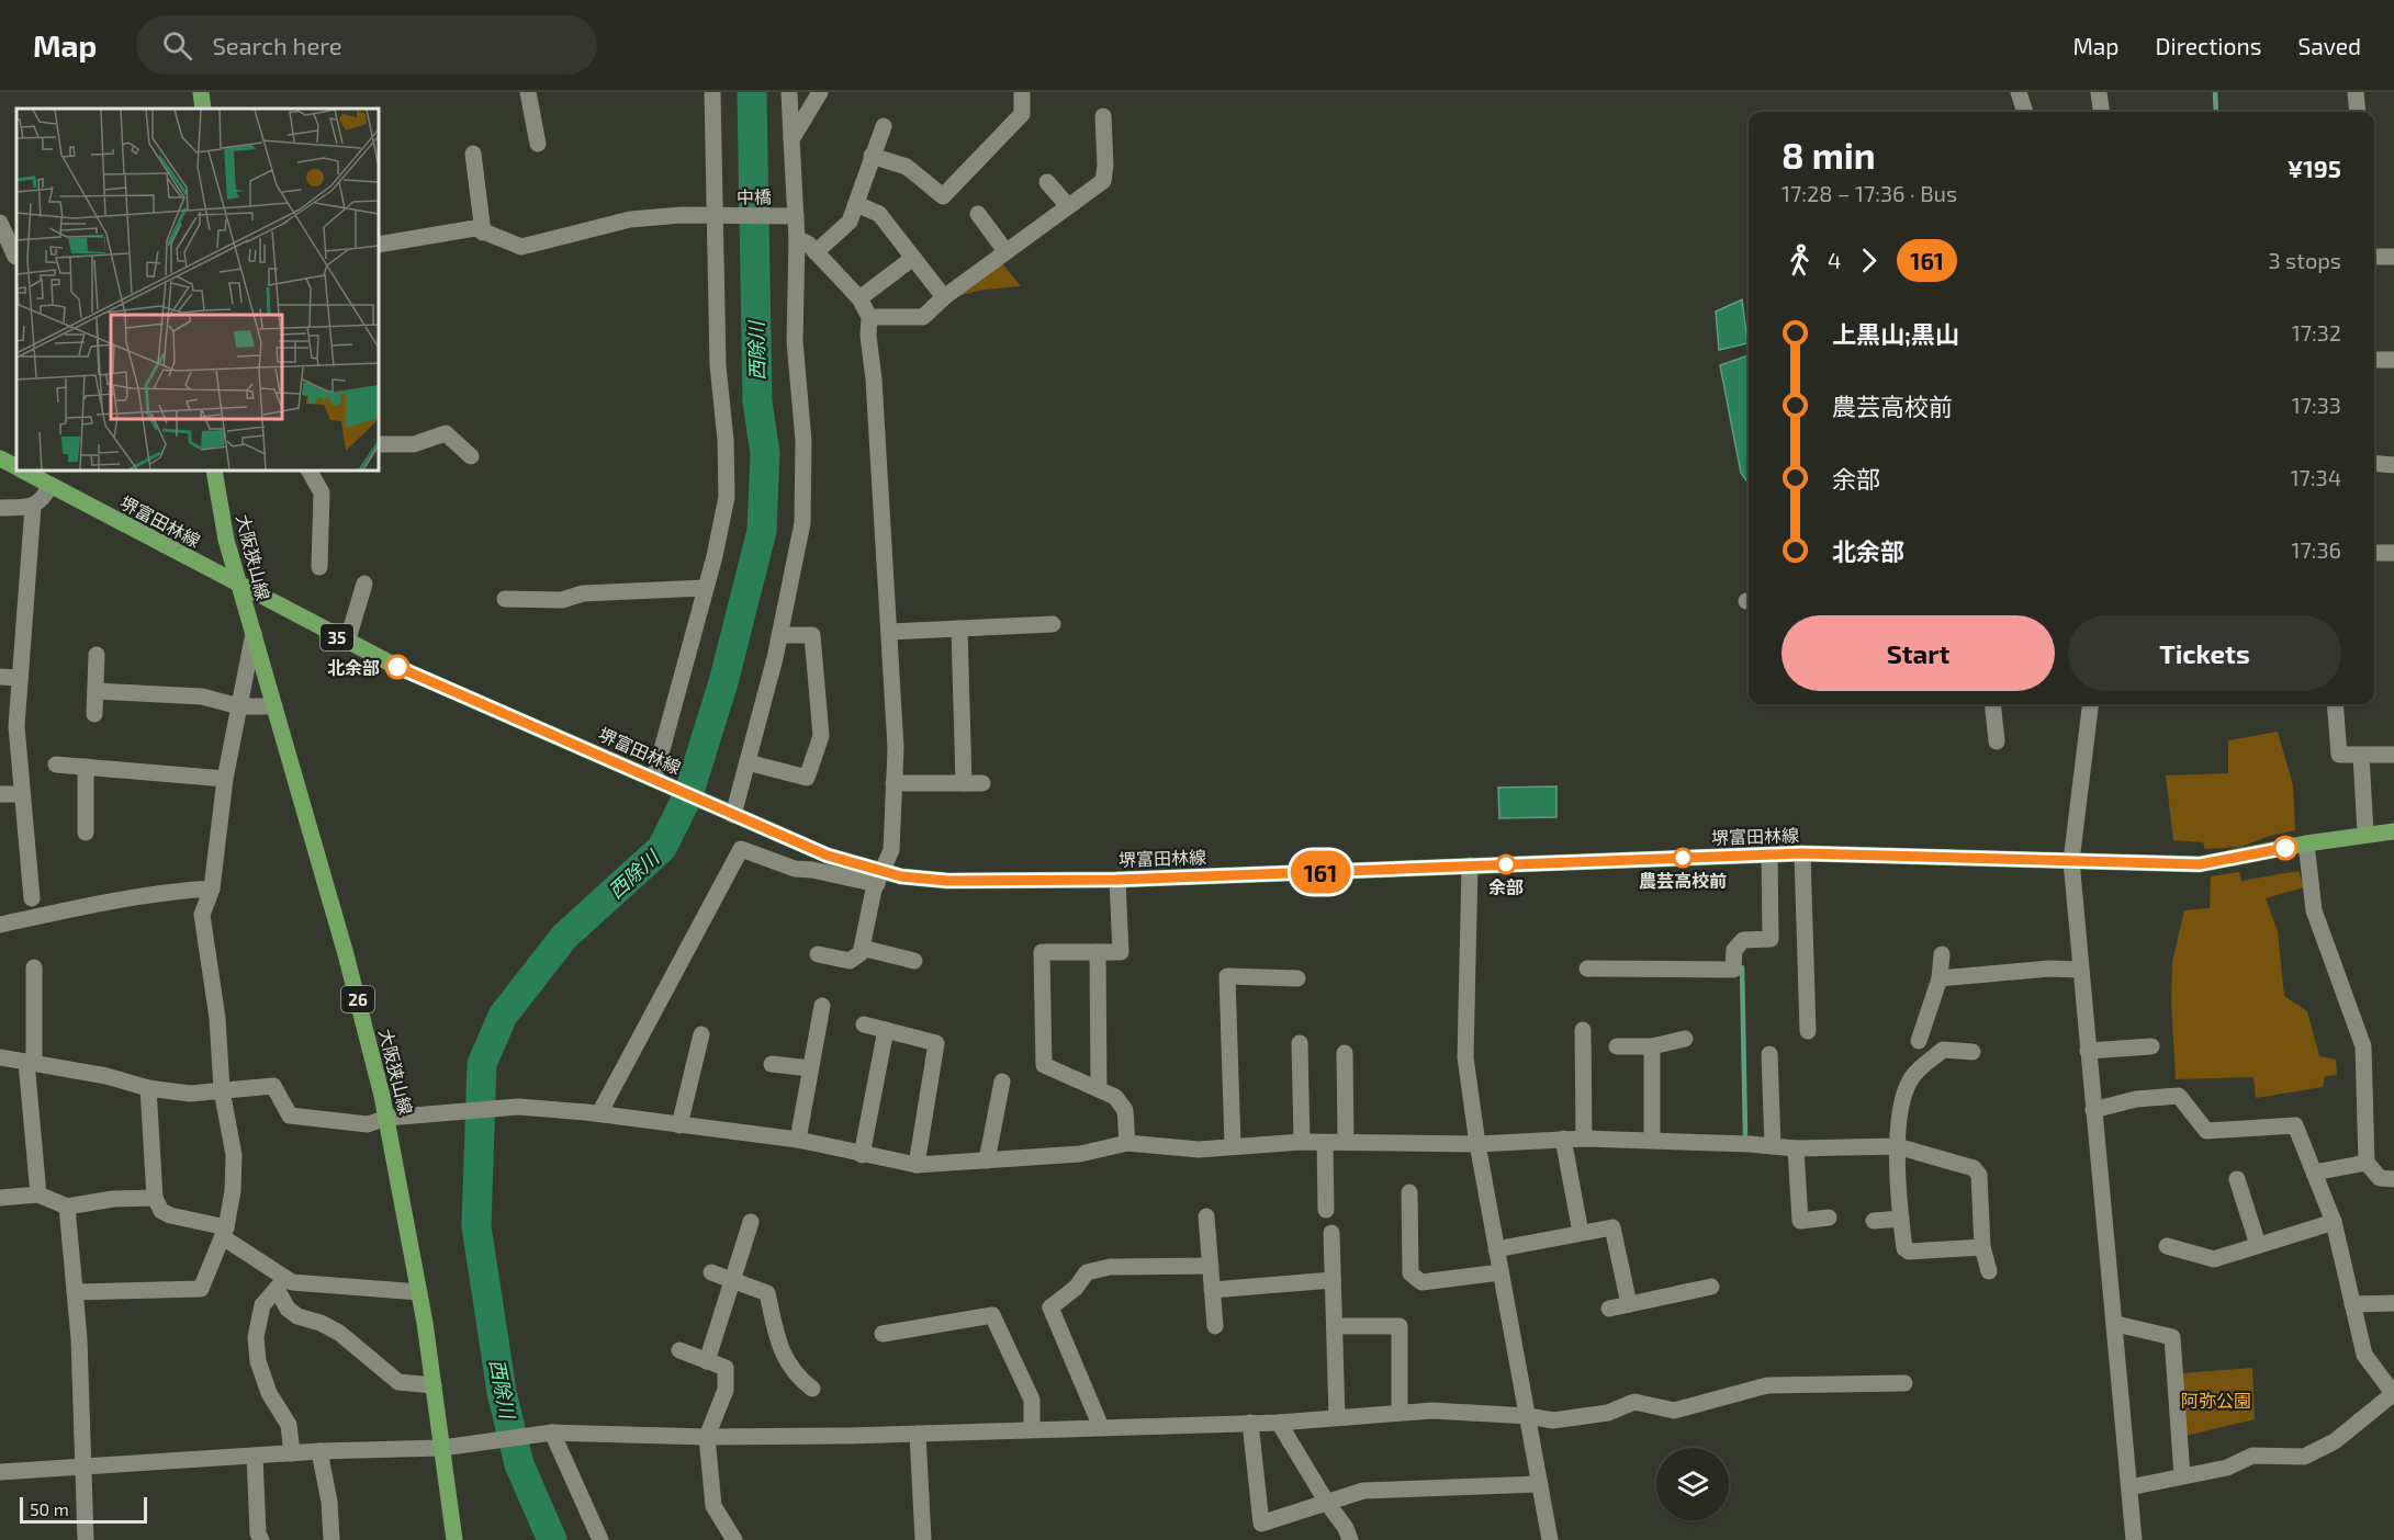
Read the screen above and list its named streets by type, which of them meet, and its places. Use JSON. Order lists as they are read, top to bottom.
{
  "streets": {
    "main road": [
      "堺富田林線",
      "大阪狭山線",
      "35",
      "26"
    ],
    "street": ["中橋"]
  },
  "crossings": [
    ["堺富田林線", "大阪狭山線"]
  ],
  "water": ["西除川"],
  "parks": ["阿弥公園"],
  "places": ["北余部", "農芸高校前", "余部"],
  "lines": ["bus line 161"],
  "scale_bar": "50 m",
  "page": {
    "header": "Map",
    "search": "Search here",
    "nav": ["Map", "Directions", "Saved"],
    "on_map": "161",
    "heading": ["8 min", "17:28 – 17:36 · Bus", "¥195"],
    "legs": ["4", "161", "3 stops"],
    "list": [
      {
        "name": "上黒山;黒山",
        "value": "17:32"
      },
      {
        "name": "農芸高校前",
        "value": "17:33"
      },
      {
        "name": "余部",
        "value": "17:34"
      },
      {
        "name": "北余部",
        "value": "17:36"
      }
    ],
    "buttons": ["Start", "Tickets"],
    "scale": "50 m"
  }
}
